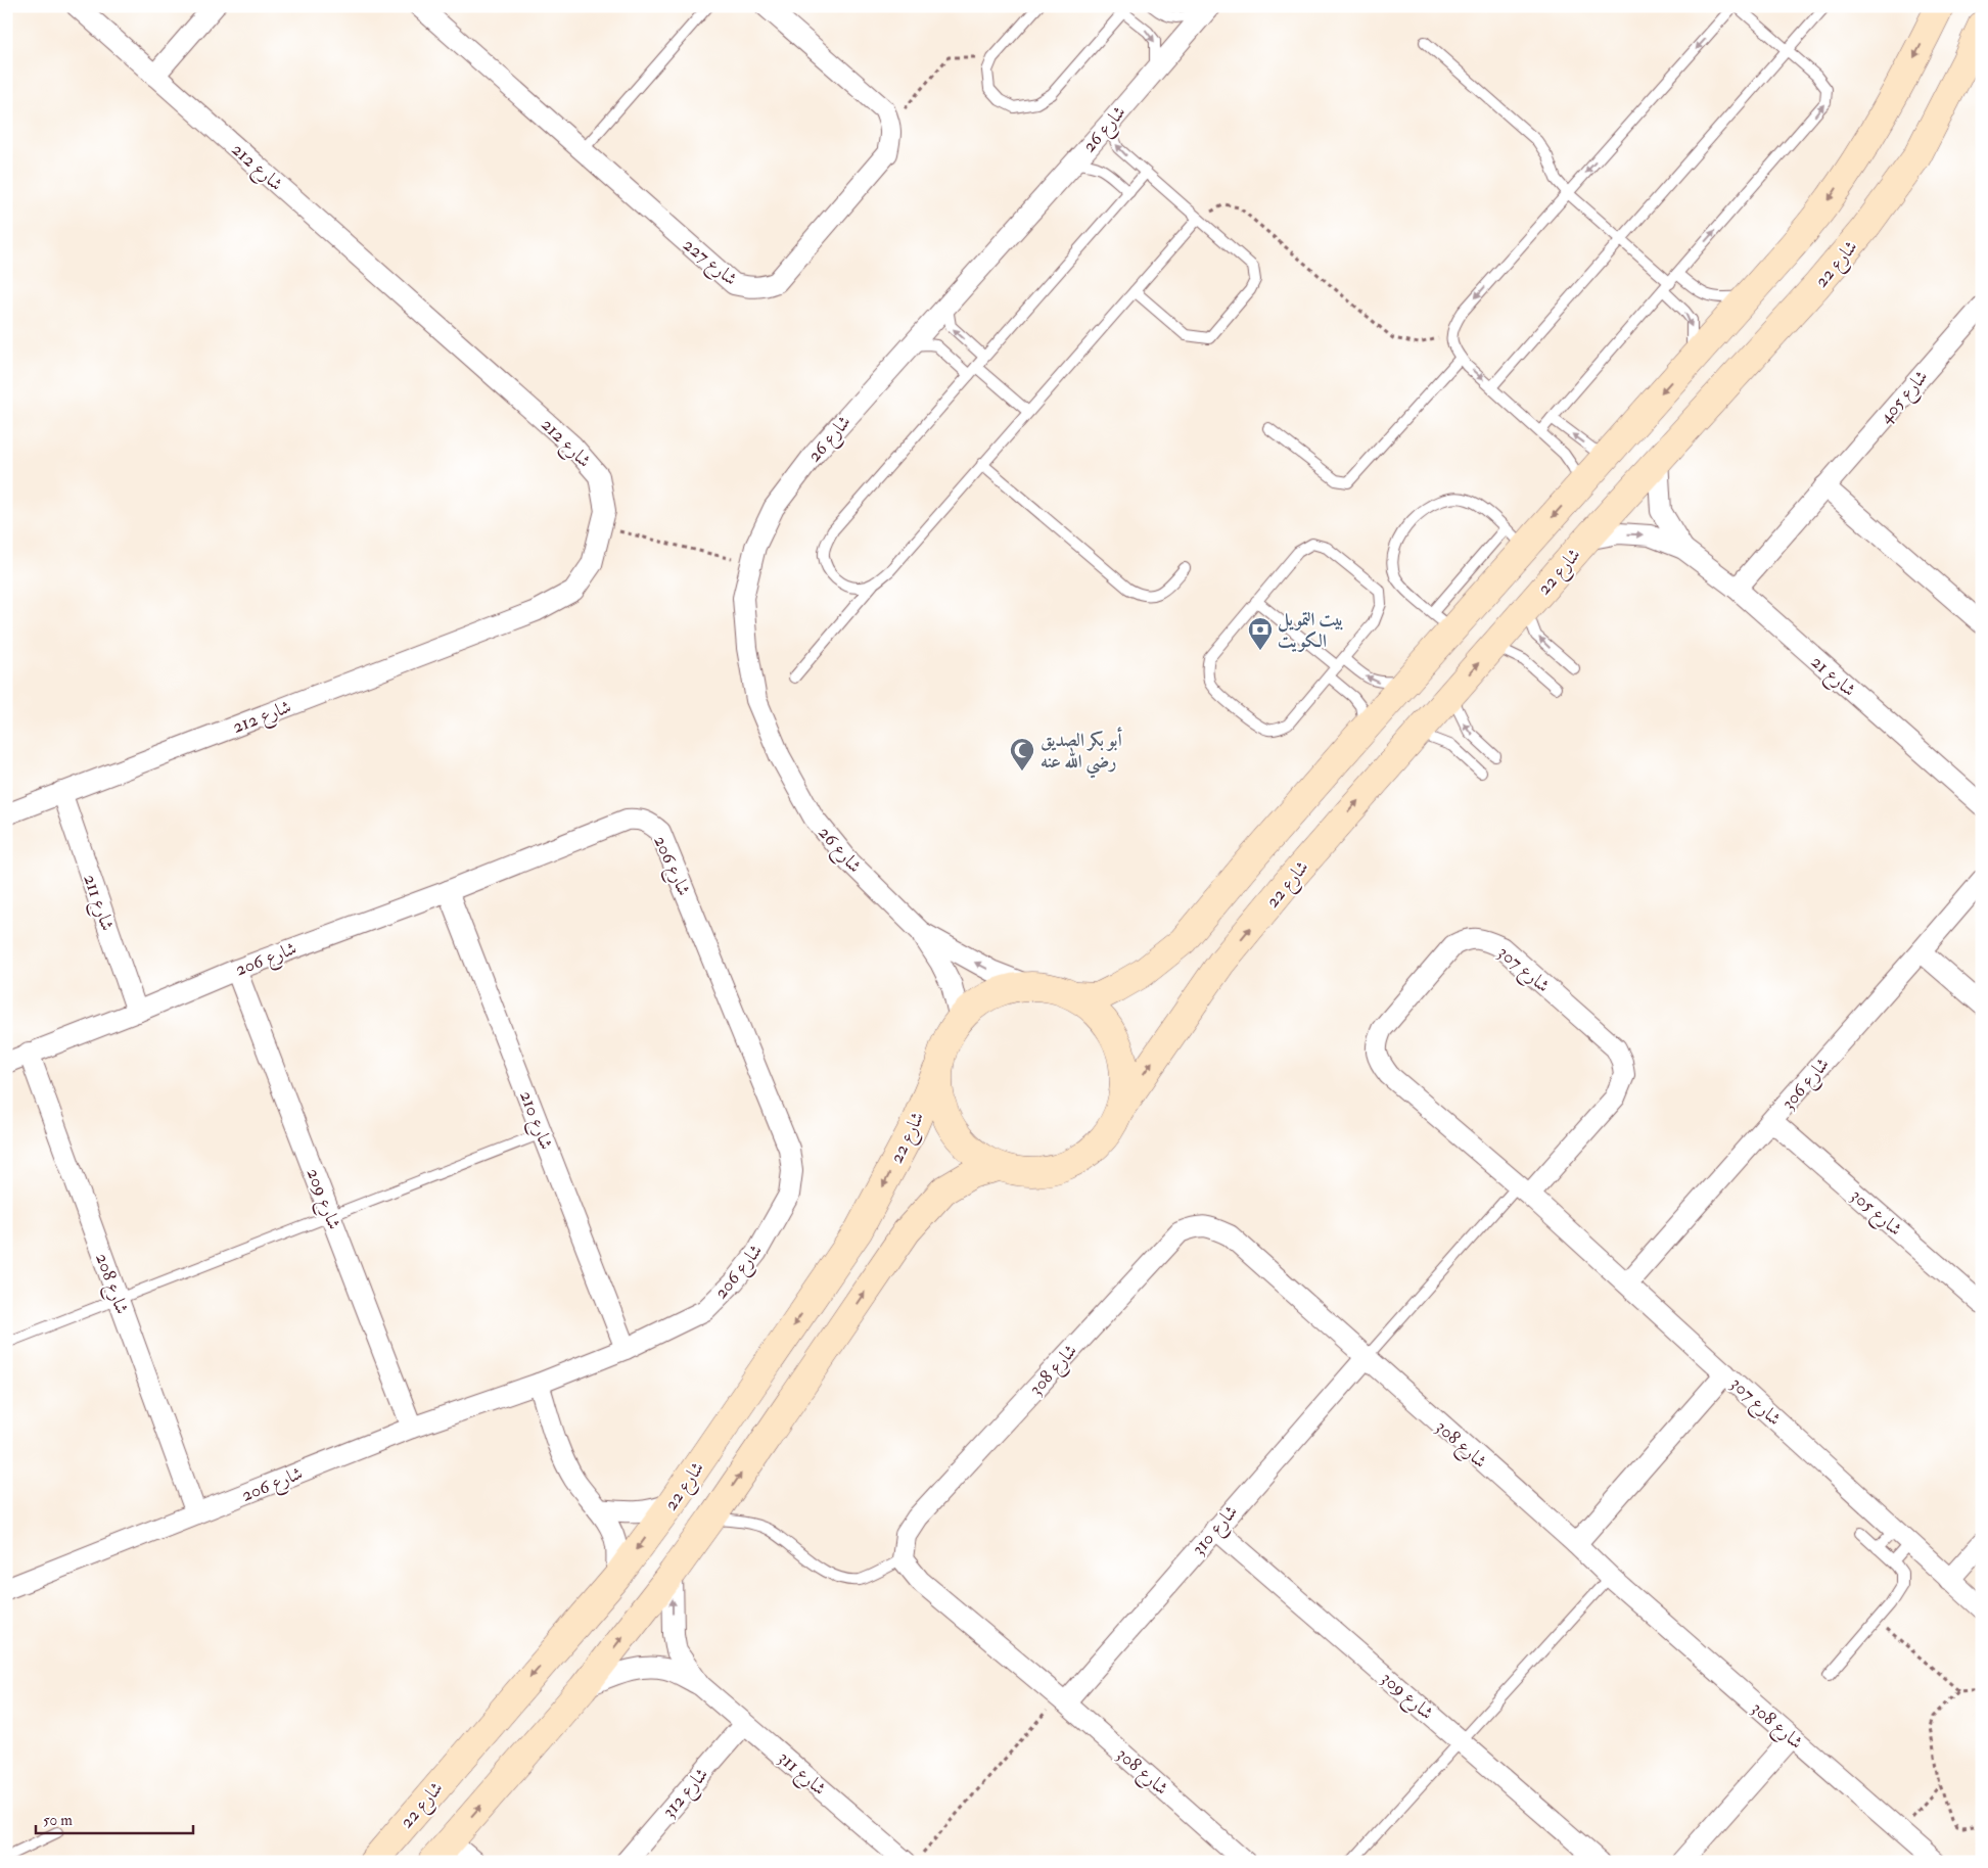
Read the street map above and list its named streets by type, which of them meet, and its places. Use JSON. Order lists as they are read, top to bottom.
{
  "streets": {
    "street": [
      "شارع 26",
      "شارع 212",
      "شارع 227",
      "شارع 22",
      "شارع 405",
      "شارع 21",
      "شارع 206",
      "شارع 211",
      "شارع 307",
      "شارع 306",
      "شارع 210",
      "شارع 209",
      "شارع 305",
      "شارع 208",
      "شارع 308",
      "شارع 310",
      "شارع 309",
      "شارع 311",
      "شارع 312"
    ]
  },
  "crossings": [
    ["شارع 212", "شارع 211"],
    ["شارع 22", "شارع 21"],
    ["شارع 405", "شارع 21"],
    ["شارع 206", "شارع 211"],
    ["شارع 206", "شارع 210"],
    ["شارع 206", "شارع 209"],
    ["شارع 206", "شارع 208"],
    ["شارع 307", "شارع 306"],
    ["شارع 306", "شارع 305"],
    ["شارع 308", "شارع 310"],
    ["شارع 310", "شارع 309"],
    ["شارع 311", "شارع 312"]
  ],
  "places": {
    "bank": ["بيت التمويل الكويت"],
    "mosque": ["أبو بكر الصديق رضي الله عنه"]
  },
  "scale_bar": "50 m"
}
